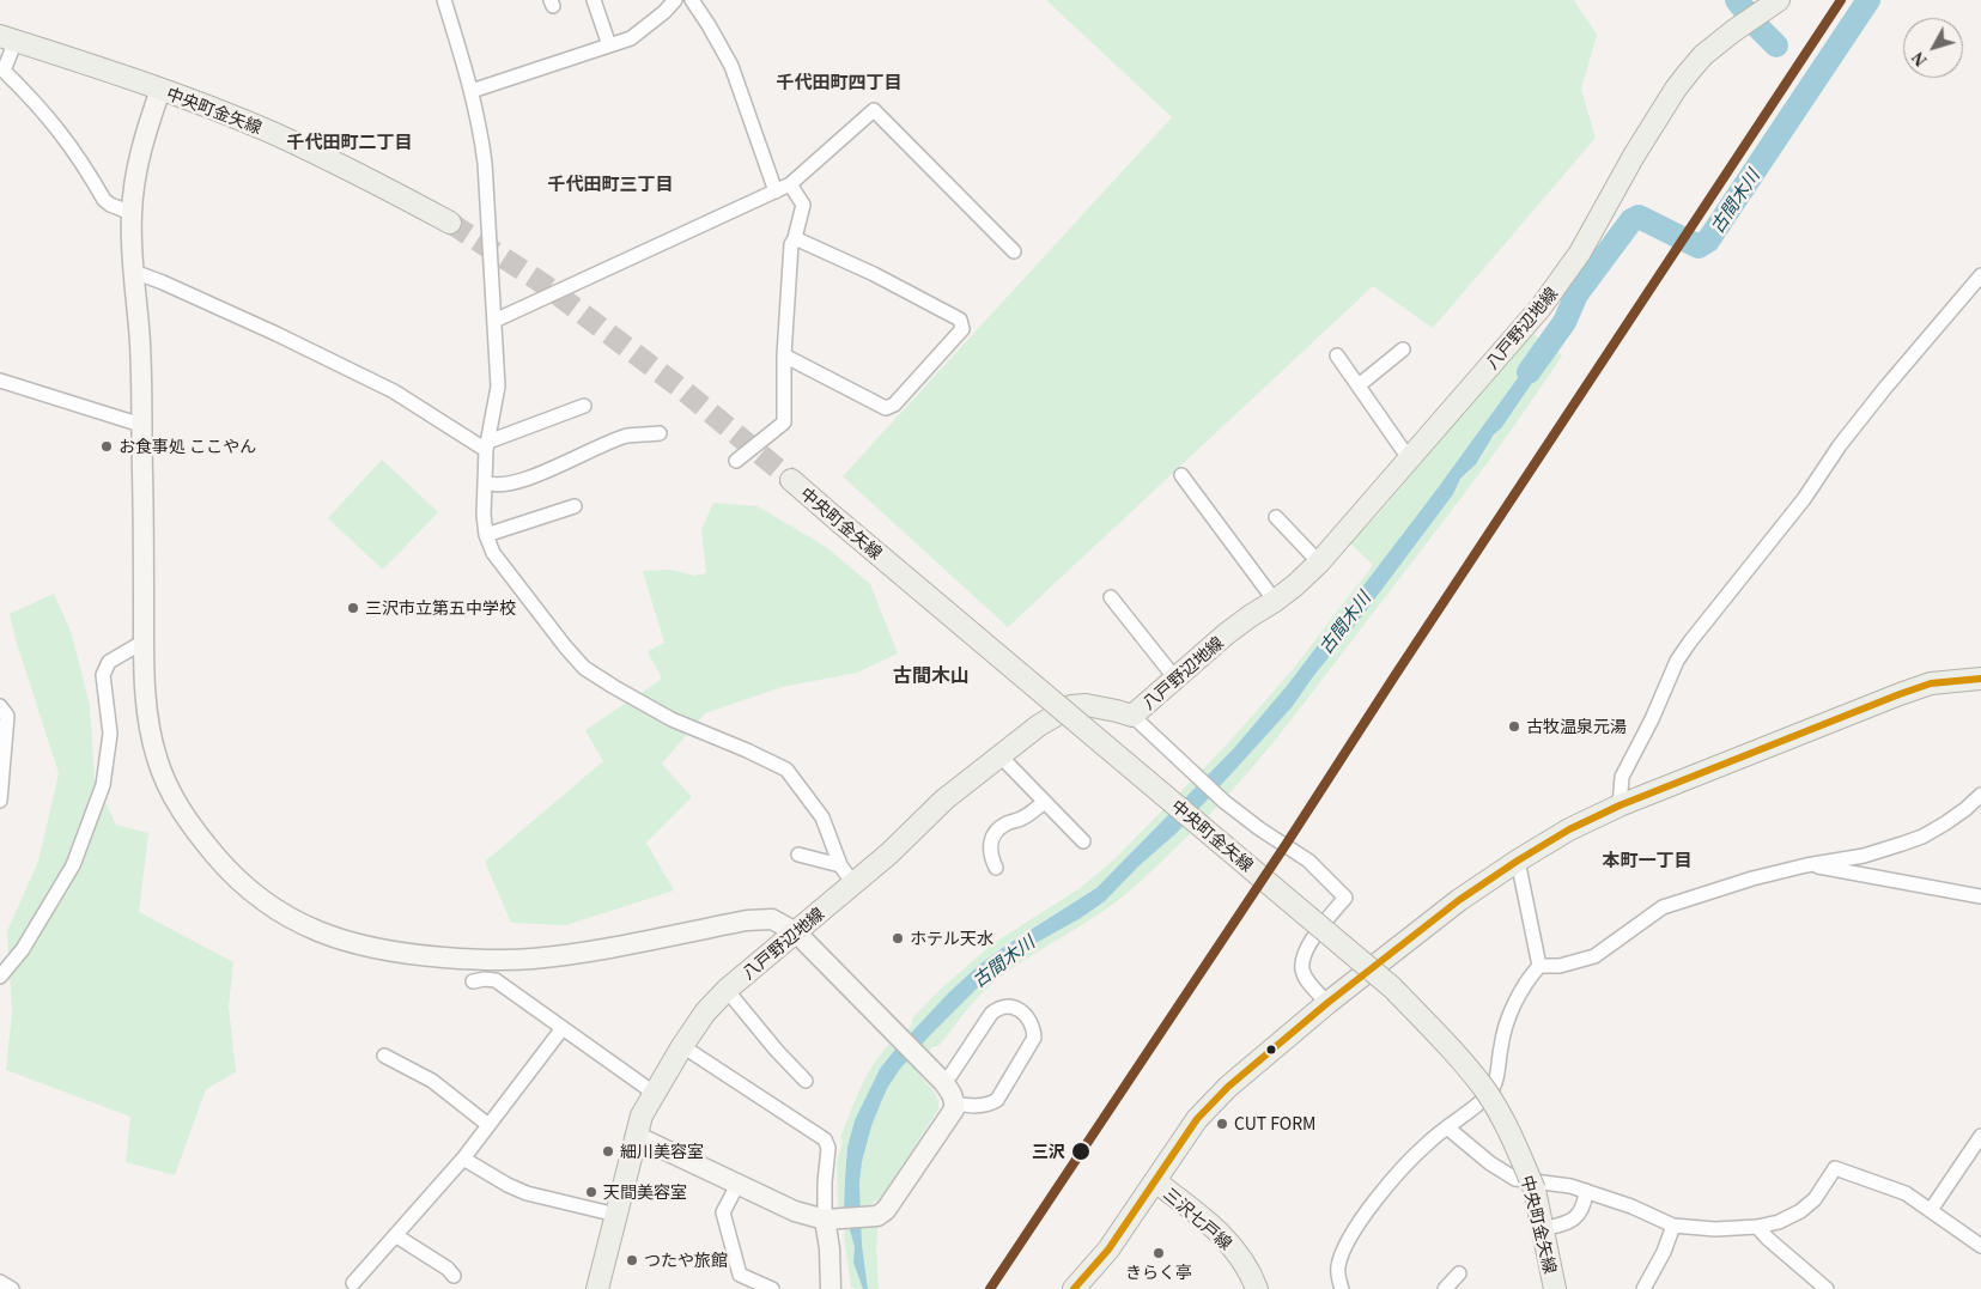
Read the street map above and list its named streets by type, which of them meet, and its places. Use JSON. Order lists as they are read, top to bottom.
{
  "streets": {
    "main road": ["中央町金矢線", "八戸野辺地線", "三沢七戸線"]
  },
  "districts": [
    "千代田町四丁目",
    "千代田町二丁目",
    "千代田町三丁目",
    "古間木山",
    "本町一丁目"
  ],
  "water": ["古間木川"],
  "places": [
    "お食事処 ここやん",
    "三沢市立第五中学校",
    "古牧温泉元湯",
    "ホテル天水",
    "CUT FORM",
    "細川美容室",
    "三沢",
    "天間美容室",
    "きらく亭",
    "つたや旅館"
  ],
  "north": "bottom left"
}
